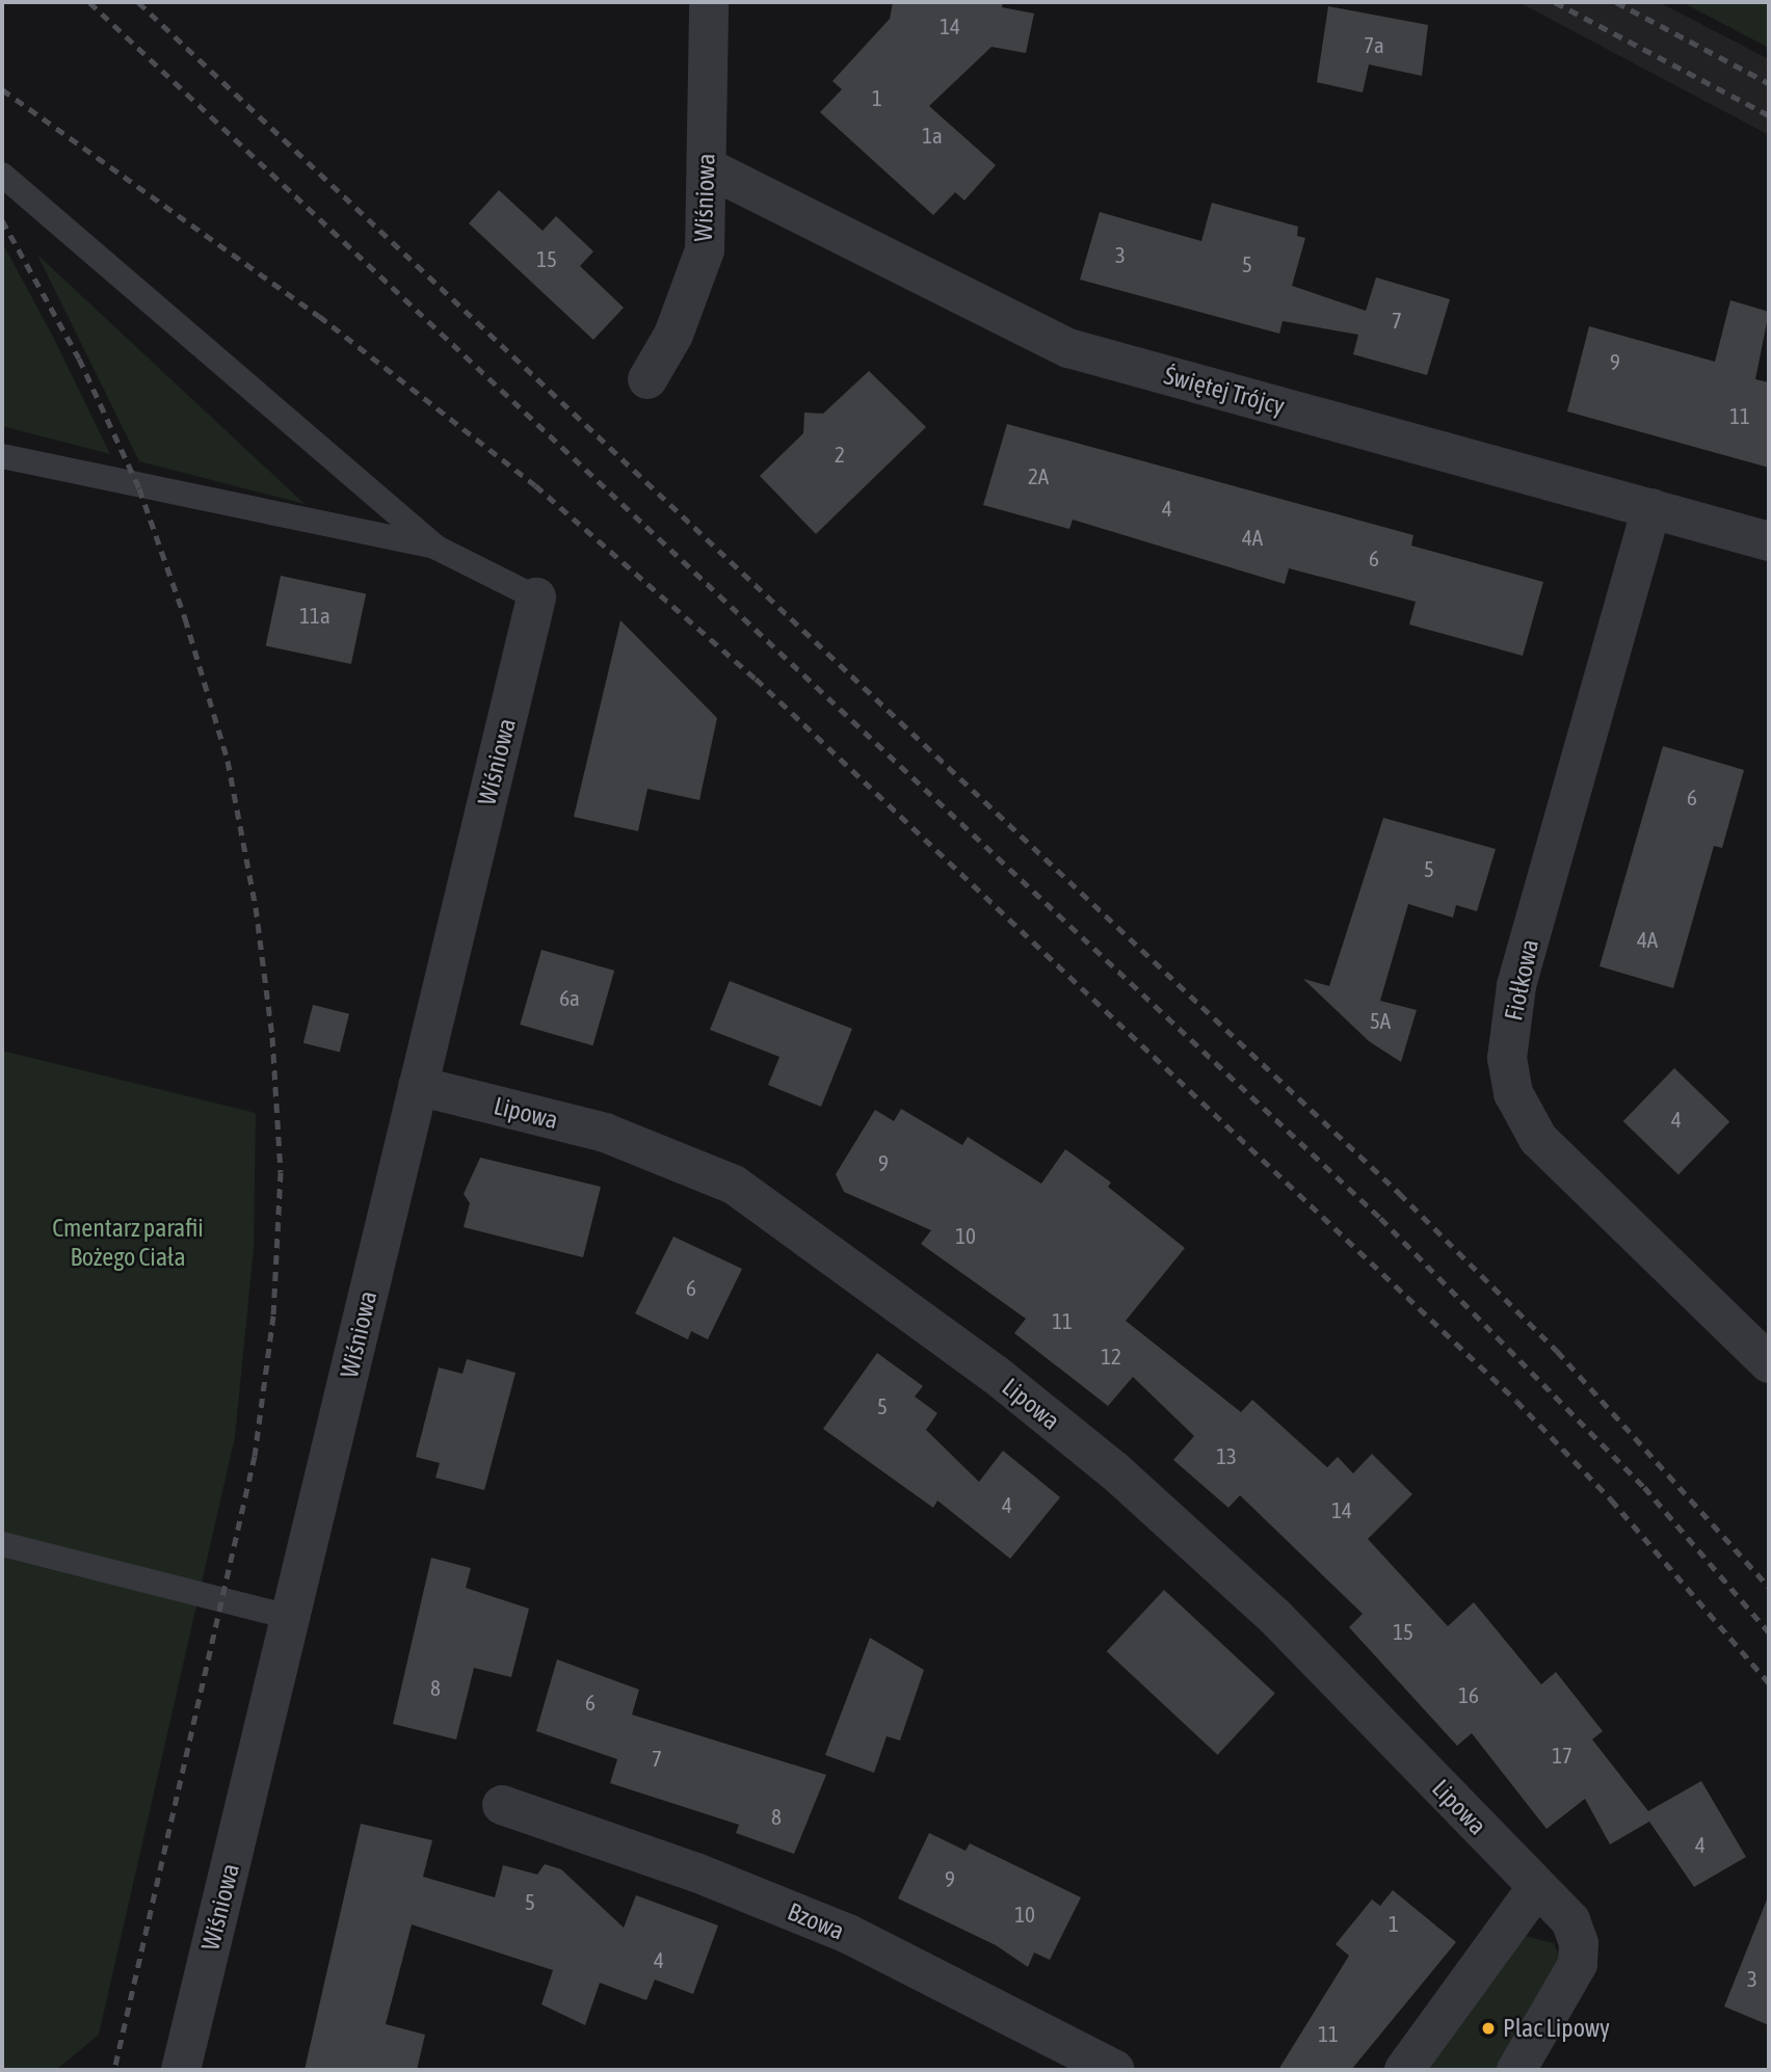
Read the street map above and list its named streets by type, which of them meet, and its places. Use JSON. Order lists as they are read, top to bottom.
{
  "streets": {
    "street": [
      "Wiśniowa",
      "Świętej Trójcy",
      "Fiołkowa",
      "Lipowa",
      "Bzowa"
    ]
  },
  "crossings": [
    ["Wiśniowa", "Świętej Trójcy"],
    ["Wiśniowa", "Lipowa"],
    ["Świętej Trójcy", "Fiołkowa"]
  ],
  "parks": ["Cmentarz parafii Bożego Ciała"],
  "places": ["Plac Lipowy"],
  "house_numbers": [
    "14",
    "7a",
    "1",
    "1a",
    "3",
    "15",
    "5",
    "7",
    "9",
    "11",
    "2",
    "2A",
    "4",
    "4A",
    "6",
    "11a",
    "6",
    "5",
    "4A",
    "6a",
    "5A",
    "4",
    "9",
    "10",
    "6",
    "11",
    "12",
    "5",
    "13",
    "4",
    "14",
    "15",
    "8",
    "16",
    "6",
    "17",
    "7",
    "8",
    "4",
    "9",
    "5",
    "10",
    "1",
    "4",
    "3",
    "11"
  ]
}
